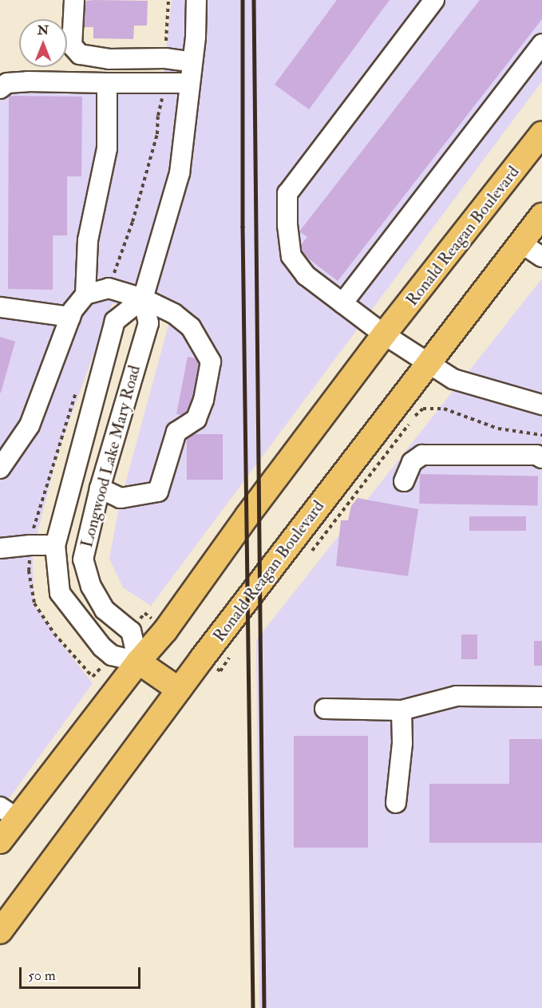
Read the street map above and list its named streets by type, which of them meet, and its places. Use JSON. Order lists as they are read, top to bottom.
{
  "streets": {
    "main road": ["Ronald Reagan Boulevard"],
    "street": ["Longwood Lake Mary Road"]
  },
  "crossings": [
    ["Ronald Reagan Boulevard", "Longwood Lake Mary Road"]
  ],
  "scale_bar": "50 m",
  "north": "top"
}
